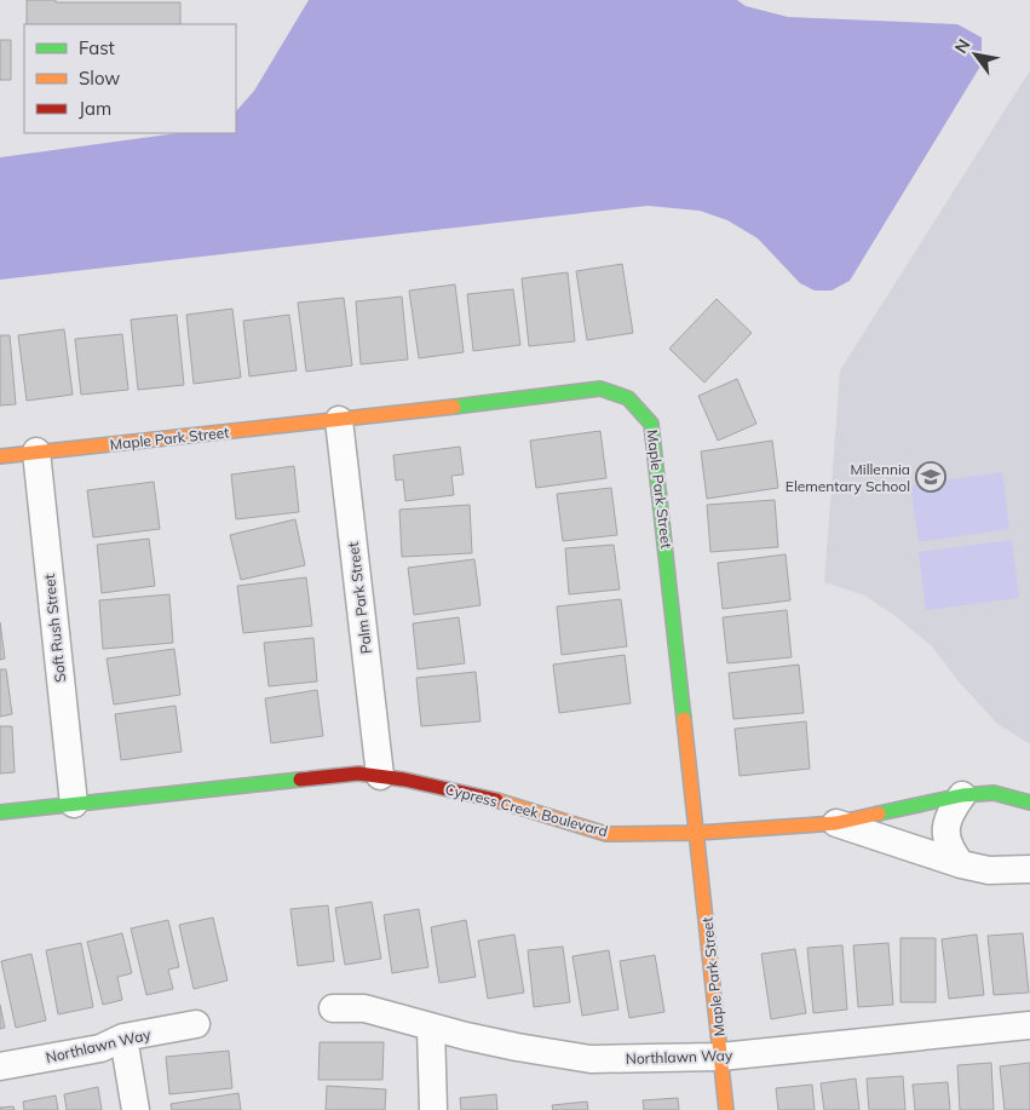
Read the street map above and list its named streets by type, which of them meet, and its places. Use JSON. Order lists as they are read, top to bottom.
{
  "streets": {
    "street": [
      "Maple Park Street",
      "Palm Park Street",
      "Soft Rush Street",
      "Cypress Creek Boulevard",
      "Northlawn Way"
    ]
  },
  "crossings": [
    ["Maple Park Street", "Palm Park Street"],
    ["Maple Park Street", "Soft Rush Street"],
    ["Maple Park Street", "Cypress Creek Boulevard"],
    ["Maple Park Street", "Northlawn Way"],
    ["Palm Park Street", "Cypress Creek Boulevard"],
    ["Soft Rush Street", "Cypress Creek Boulevard"]
  ],
  "places": {
    "school or university": ["Millennia Elementary School"]
  },
  "legend": ["Fast", "Slow", "Jam"],
  "north": "top left"
}
